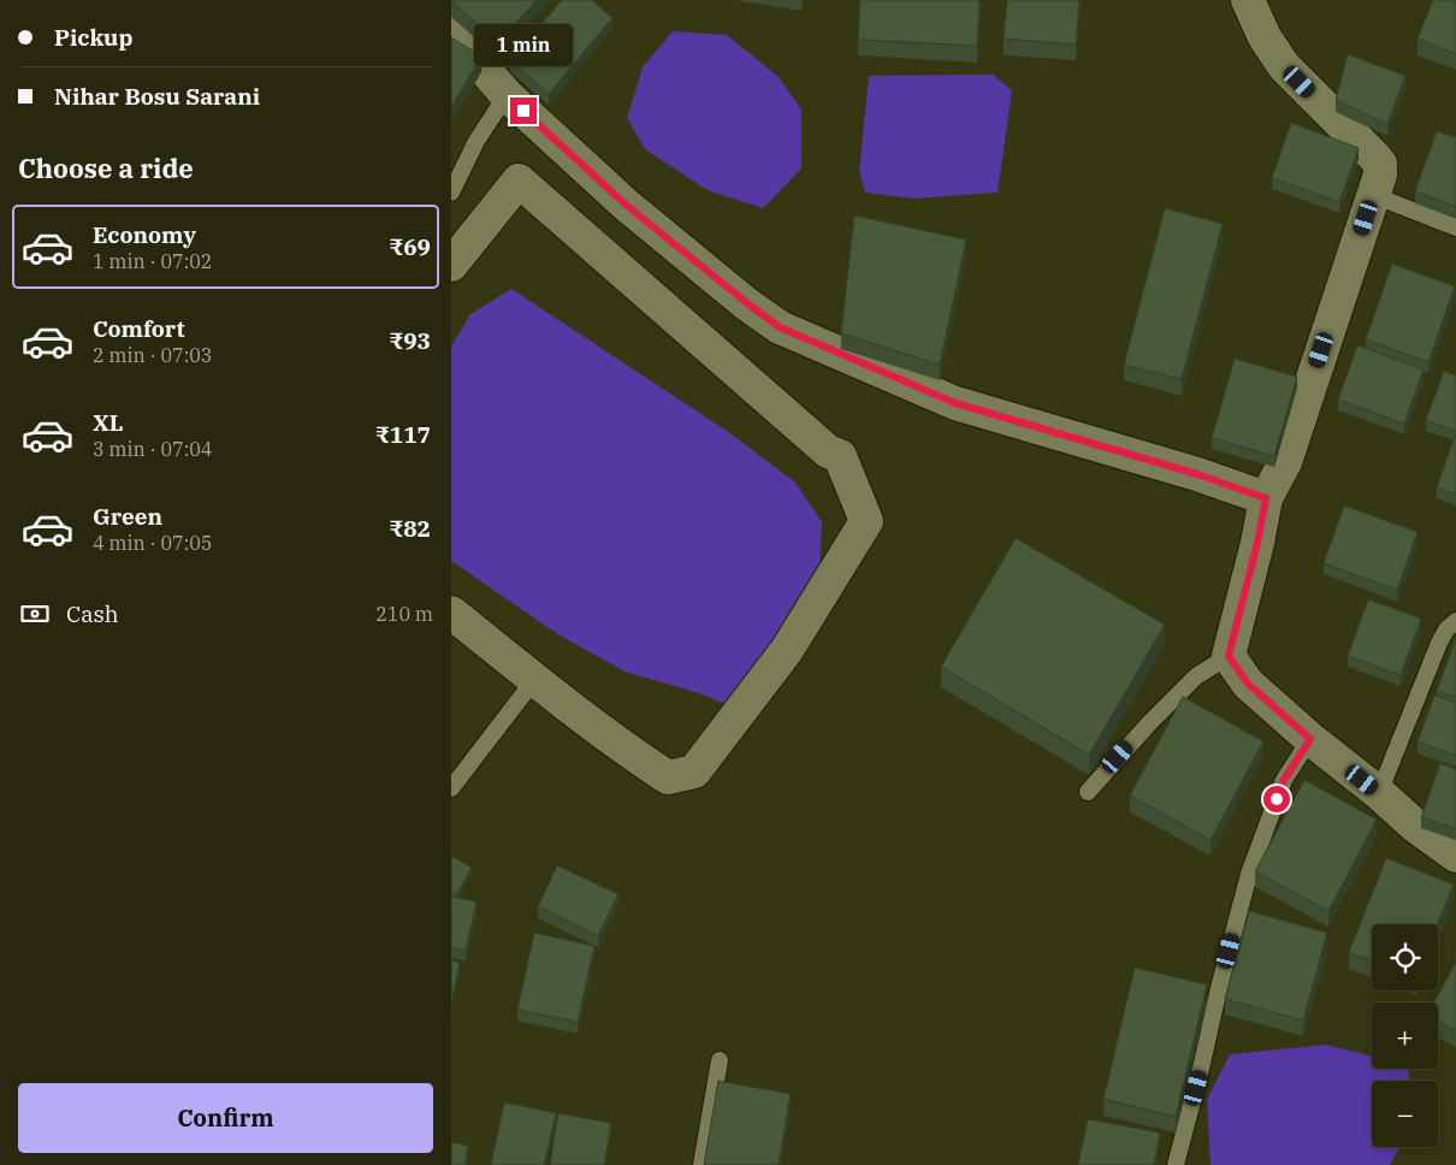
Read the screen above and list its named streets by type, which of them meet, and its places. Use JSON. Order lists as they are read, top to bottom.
{
  "page": {
    "banner": ["Pickup", "Nihar Bosu Sarani"],
    "bubble": "1 min",
    "heading": "Choose a ride",
    "list": [
      {
        "name": "Economy",
        "note": "1 min · 07:02",
        "value": "₹69"
      },
      {
        "name": "Comfort",
        "note": "2 min · 07:03",
        "value": "₹93"
      },
      {
        "name": "XL",
        "note": "3 min · 07:04",
        "value": "₹117"
      },
      {
        "name": "Green",
        "note": "4 min · 07:05",
        "value": "₹82"
      }
    ],
    "pay": ["Cash", "210 m"],
    "map_buttons": ["+", "−"],
    "buttons": "Confirm"
  }
}
